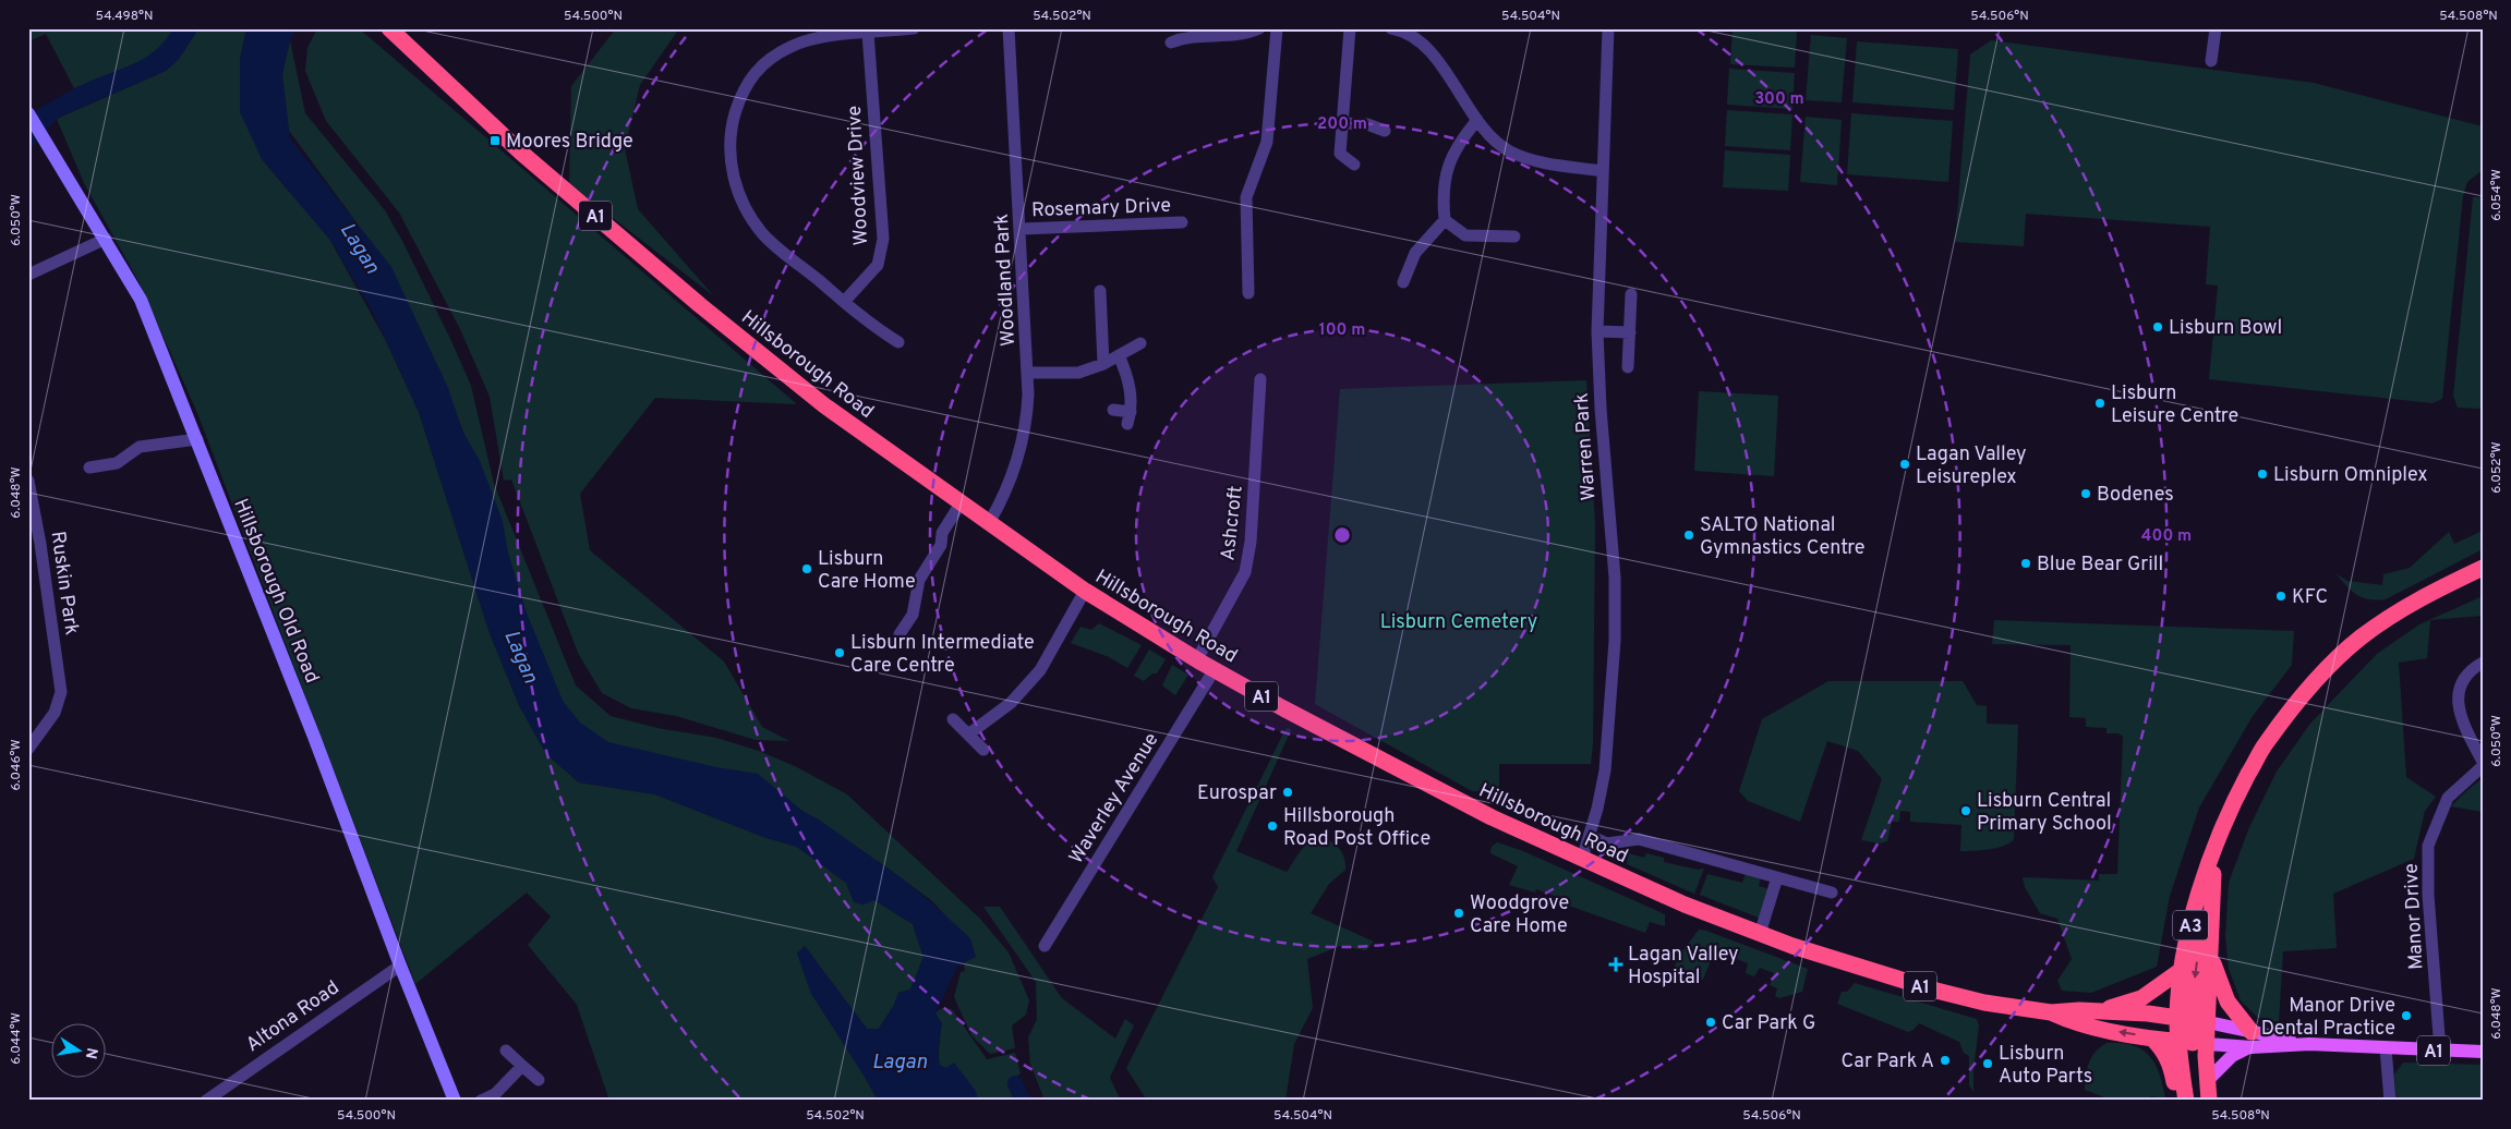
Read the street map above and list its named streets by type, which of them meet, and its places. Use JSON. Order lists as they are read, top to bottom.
{
  "streets": {
    "highway": ["A1", "Hillsborough Road", "A3"],
    "street": [
      "Woodview Drive",
      "Rosemary Drive",
      "Woodland Park",
      "Warren Park",
      "Ashcroft",
      "Ruskin Park",
      "Hillsborough Old Road",
      "Waverley Avenue",
      "Manor Drive",
      "Altona Road"
    ]
  },
  "crossings": [
    ["Rosemary Drive", "Woodland Park"],
    ["Woodland Park", "Hillsborough Road"],
    ["Hillsborough Road", "Warren Park"],
    ["Hillsborough Road", "Ashcroft"],
    ["Hillsborough Road", "Waverley Avenue"],
    ["Hillsborough Road", "Manor Drive"],
    ["Hillsborough Road", "A3"],
    ["Hillsborough Old Road", "Altona Road"]
  ],
  "water": ["Lagan"],
  "parks": ["Lisburn Cemetery"],
  "places": {
    "transit": ["Moores Bridge"],
    "other": [
      "Lisburn Bowl",
      "Lisburn Leisure Centre",
      "Lagan Valley Leisureplex",
      "Lisburn Omniplex",
      "Bodenes",
      "SALTO National Gymnastics Centre",
      "Blue Bear Grill",
      "Lisburn Care Home",
      "KFC",
      "Lisburn Intermediate Care Centre",
      "Eurospar",
      "Lisburn Central Primary School",
      "Hillsborough Road Post Office",
      "Woodgrove Care Home",
      "Manor Drive Dental Practice",
      "Car Park G",
      "Car Park A",
      "Lisburn Auto Parts"
    ],
    "health": ["Lagan Valley Hospital"]
  },
  "north": "right",
  "coordinates": [
    "54.498°N",
    "54.500°N",
    "54.502°N",
    "54.504°N",
    "54.506°N",
    "54.508°N",
    "6.054°W",
    "6.050°W",
    "6.052°W",
    "6.048°W",
    "6.046°W",
    "6.044°W"
  ],
  "rings": [
    "300 m",
    "200 m",
    "100 m",
    "400 m"
  ]
}
